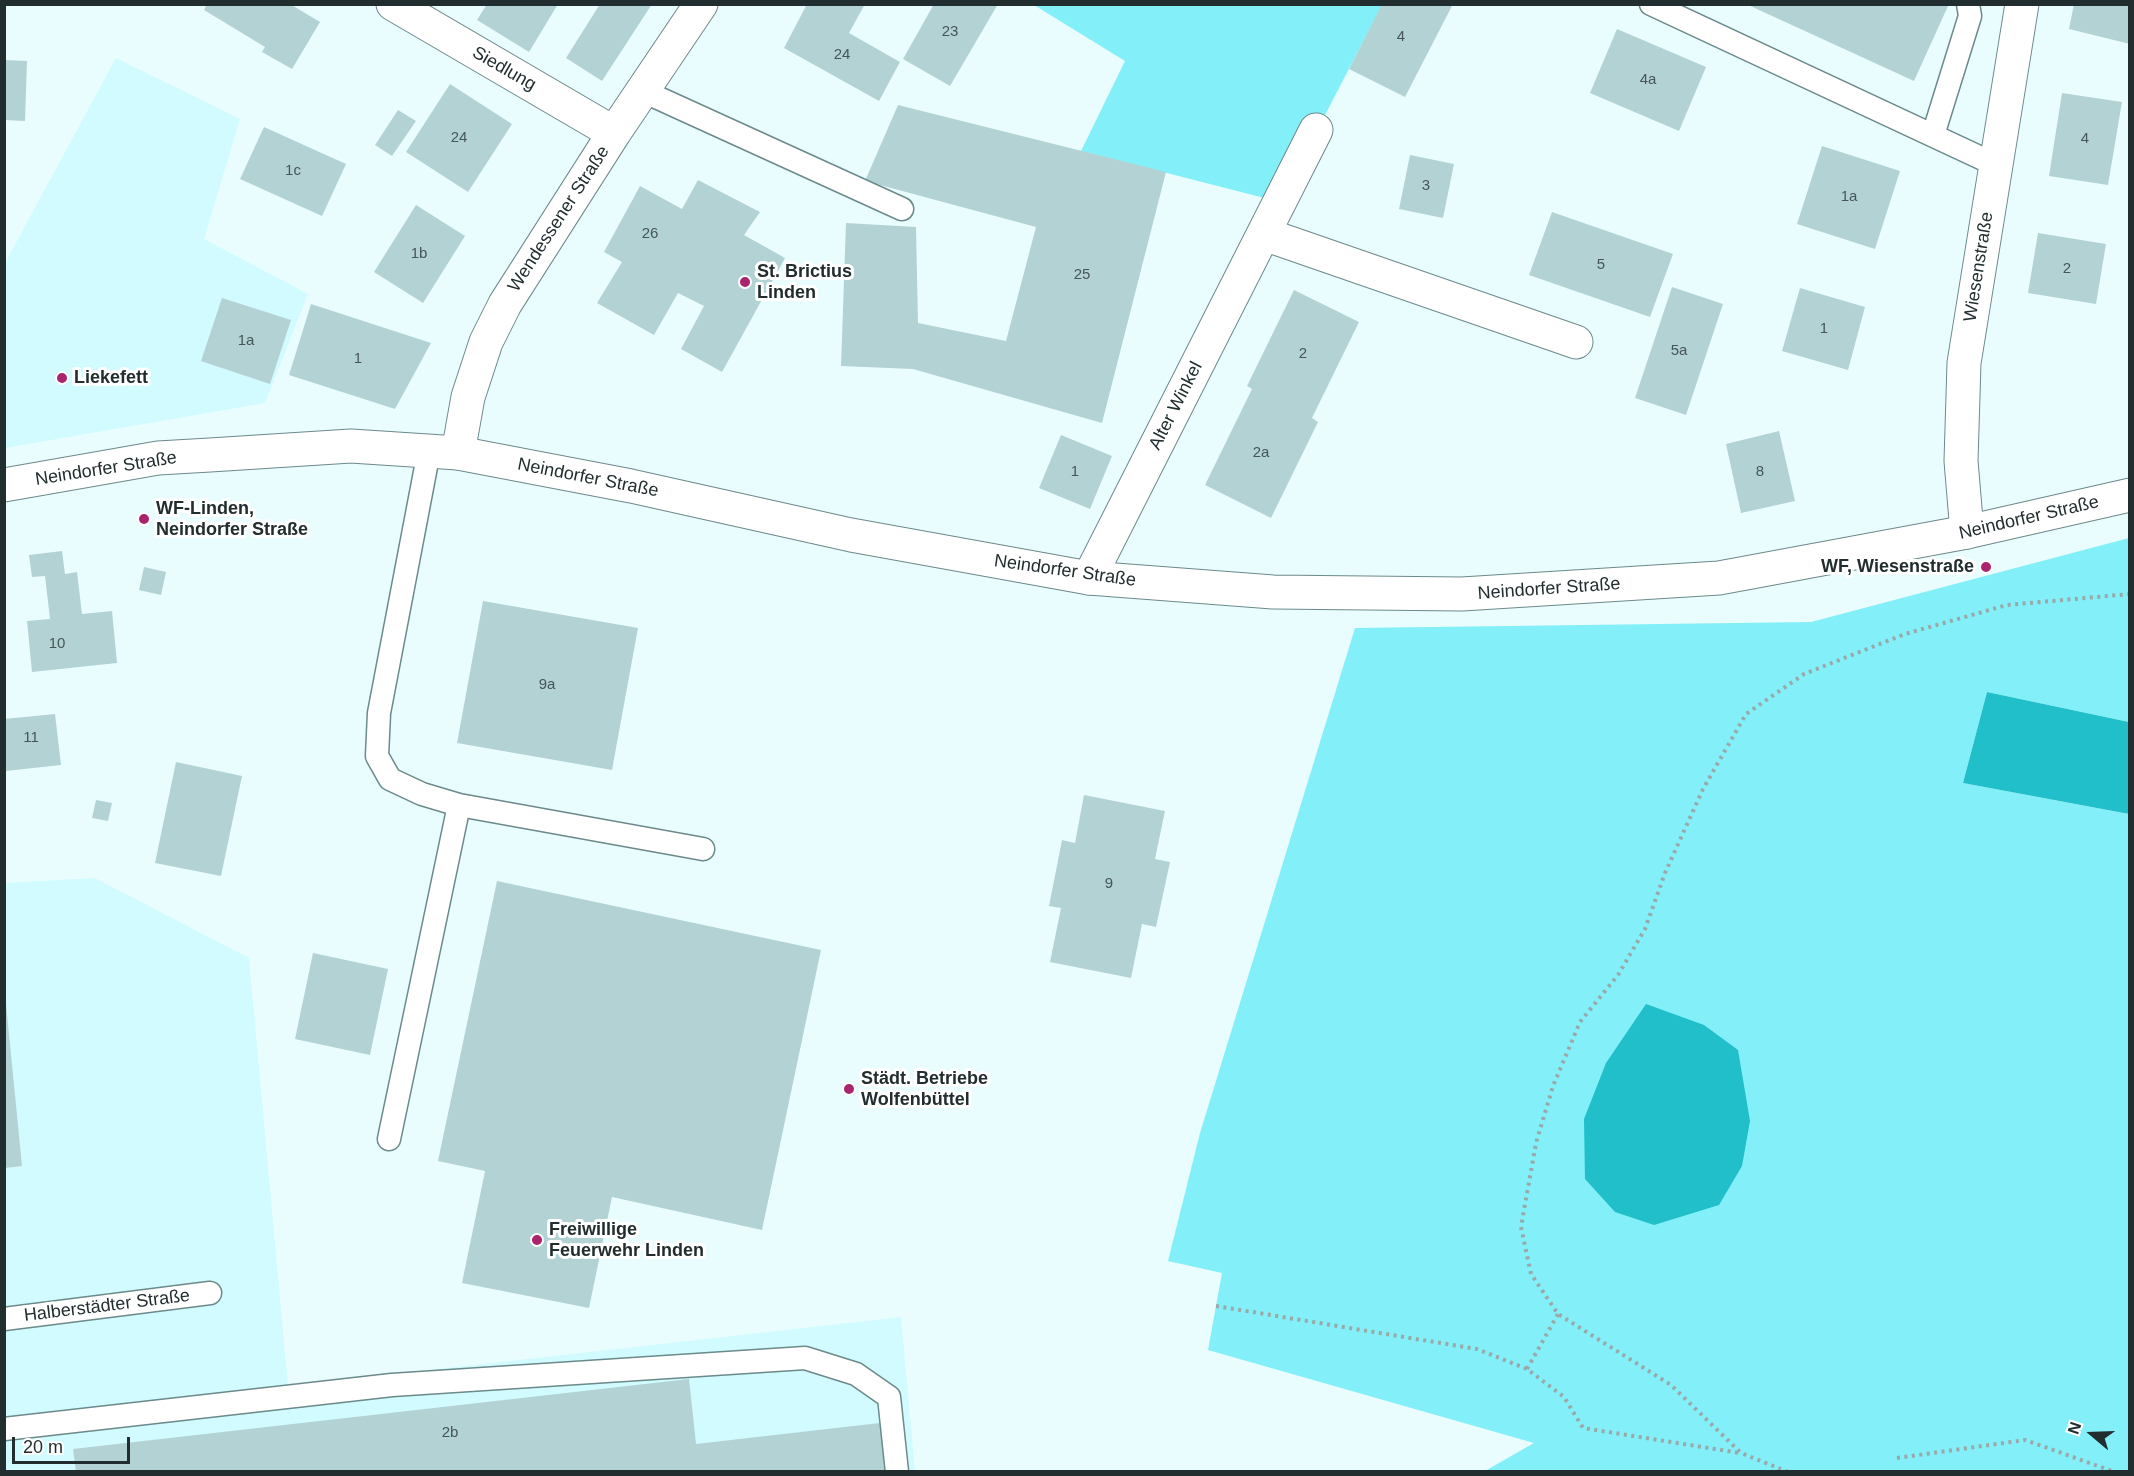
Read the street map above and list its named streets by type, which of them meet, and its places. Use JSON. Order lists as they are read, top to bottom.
{
  "streets": {
    "street": [
      "Siedlung",
      "Wendessener Straße",
      "Wiesenstraße",
      "Alter Winkel",
      "Neindorfer Straße"
    ],
    "lane": ["Halberstädter Straße"]
  },
  "crossings": [
    ["Siedlung", "Wendessener Straße"],
    ["Wendessener Straße", "Neindorfer Straße"],
    ["Wiesenstraße", "Neindorfer Straße"],
    ["Alter Winkel", "Neindorfer Straße"]
  ],
  "places": [
    "St. Brictius Linden",
    "Liekefett",
    "WF-Linden, Neindorfer Straße",
    "WF, Wiesenstraße",
    "Städt. Betriebe Wolfenbüttel",
    "Freiwillige Feuerwehr Linden"
  ],
  "house_numbers": [
    "23",
    "4",
    "24",
    "4a",
    "24",
    "4",
    "1c",
    "3",
    "1a",
    "26",
    "1b",
    "5",
    "2",
    "25",
    "1",
    "1a",
    "5a",
    "2",
    "1",
    "2a",
    "1",
    "8",
    "10",
    "9a",
    "11",
    "9",
    "2b"
  ],
  "scale_bar": "20 m",
  "north": "left"
}
